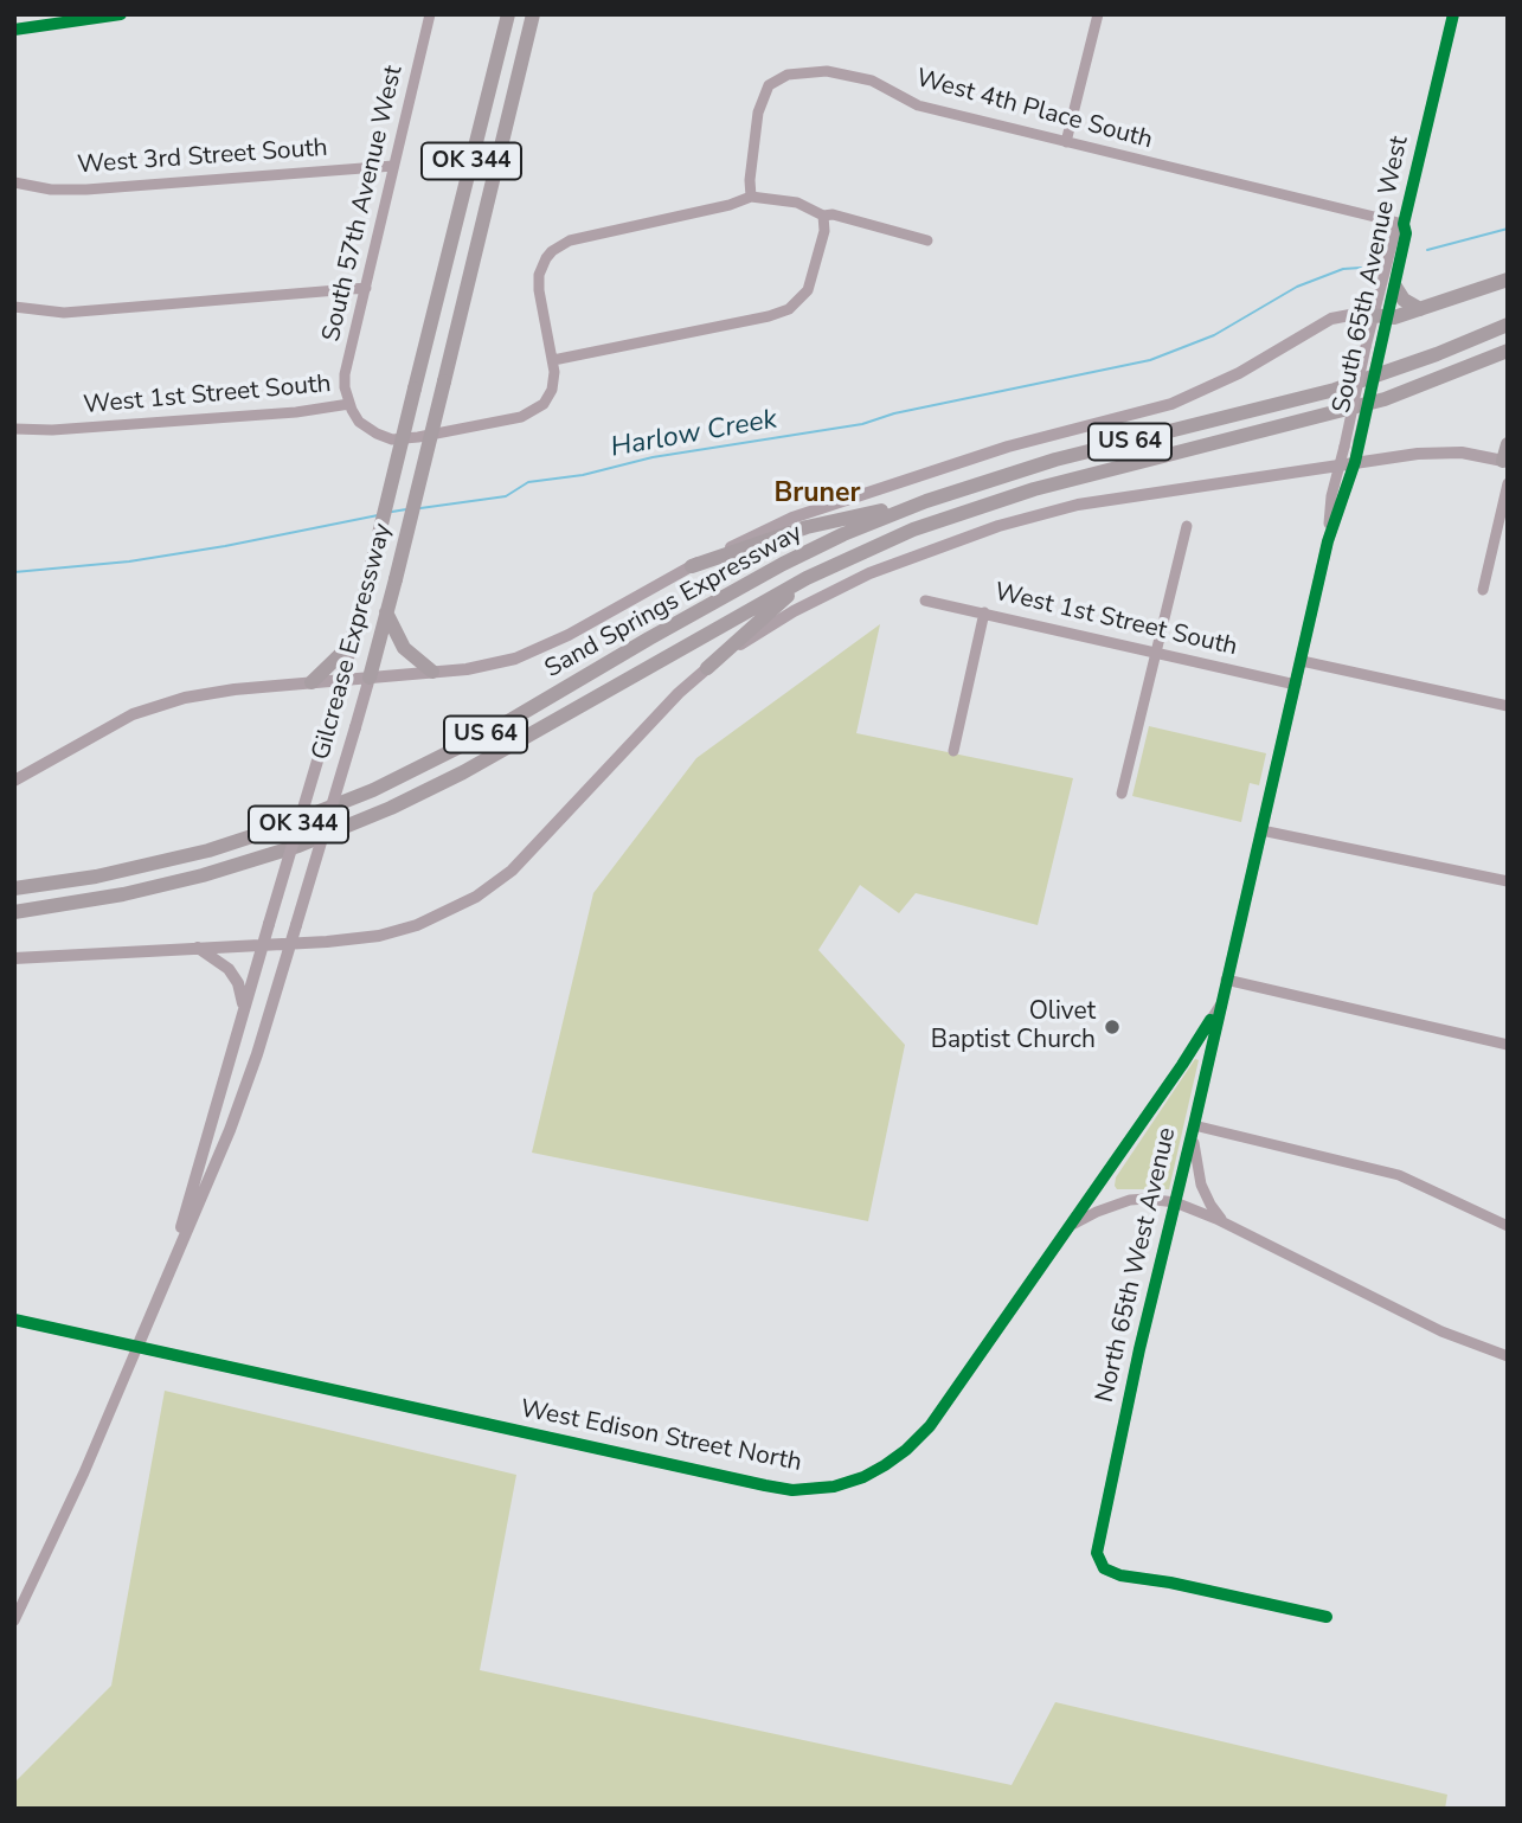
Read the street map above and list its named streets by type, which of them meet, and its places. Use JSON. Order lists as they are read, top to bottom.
{
  "streets": {
    "highway": [
      "OK 344",
      "US 64",
      "Sand Springs Expressway",
      "Gilcrease Expressway"
    ],
    "street": [
      "West 4th Place South",
      "West 3rd Street South",
      "South 57th Avenue West",
      "South 65th Avenue West",
      "West 1st Street South",
      "North 65th West Avenue",
      "West Edison Street North"
    ]
  },
  "crossings": [
    ["West 4th Place South", "South 65th Avenue West"],
    ["West 3rd Street South", "South 57th Avenue West"],
    ["South 57th Avenue West", "West 1st Street South"],
    ["South 65th Avenue West", "West 1st Street South"],
    ["South 65th Avenue West", "North 65th West Avenue"],
    ["Gilcrease Expressway", "West Edison Street North"],
    ["North 65th West Avenue", "West Edison Street North"]
  ],
  "districts": ["Bruner"],
  "water": ["Harlow Creek"],
  "places": ["Olivet Baptist Church"]
}
